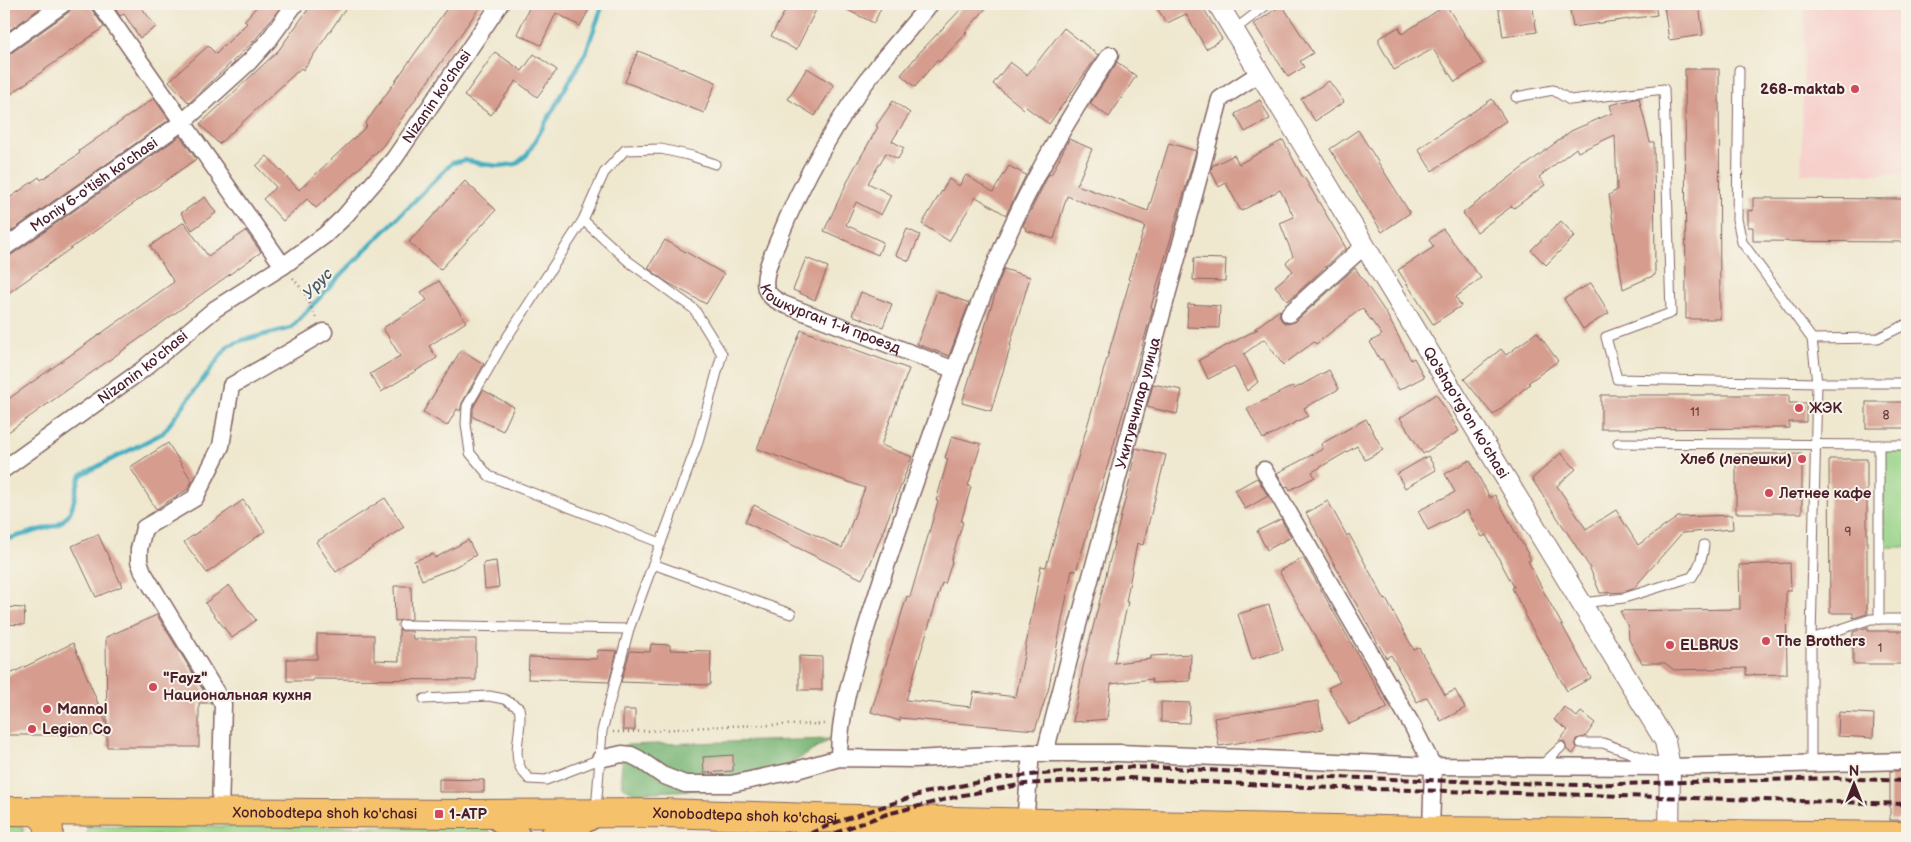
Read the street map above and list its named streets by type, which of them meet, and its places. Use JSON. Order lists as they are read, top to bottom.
{
  "streets": {
    "highway": ["Xonobodtepa shoh ko'chasi"],
    "street": [
      "Nizanin ko'chasi",
      "Moniy 6-o'tish ko'chasi",
      "Кошкурган 1-й проезд",
      "Укитувчилар улица",
      "Qo'shqo'rg'on ko'chasi"
    ]
  },
  "crossings": [
    ["Укитувчилар улица", "Qo'shqo'rg'on ko'chasi"],
    ["Укитувчилар улица", "Xonobodtepa shoh ko'chasi"],
    ["Qo'shqo'rg'on ko'chasi", "Xonobodtepa shoh ko'chasi"]
  ],
  "water": ["Урус"],
  "places": {
    "other": [
      "268-maktab",
      "ЖЭК",
      "Хлеб (лепешки)",
      "Летнее кафе",
      "The Brothers",
      "ELBRUS",
      "\"Fayz\" Национальная кухня",
      "Mannol",
      "Legion Co"
    ],
    "transit": ["1-ATP"]
  },
  "house_numbers": [
    "11",
    "8",
    "9",
    "1"
  ],
  "north": "top"
}
